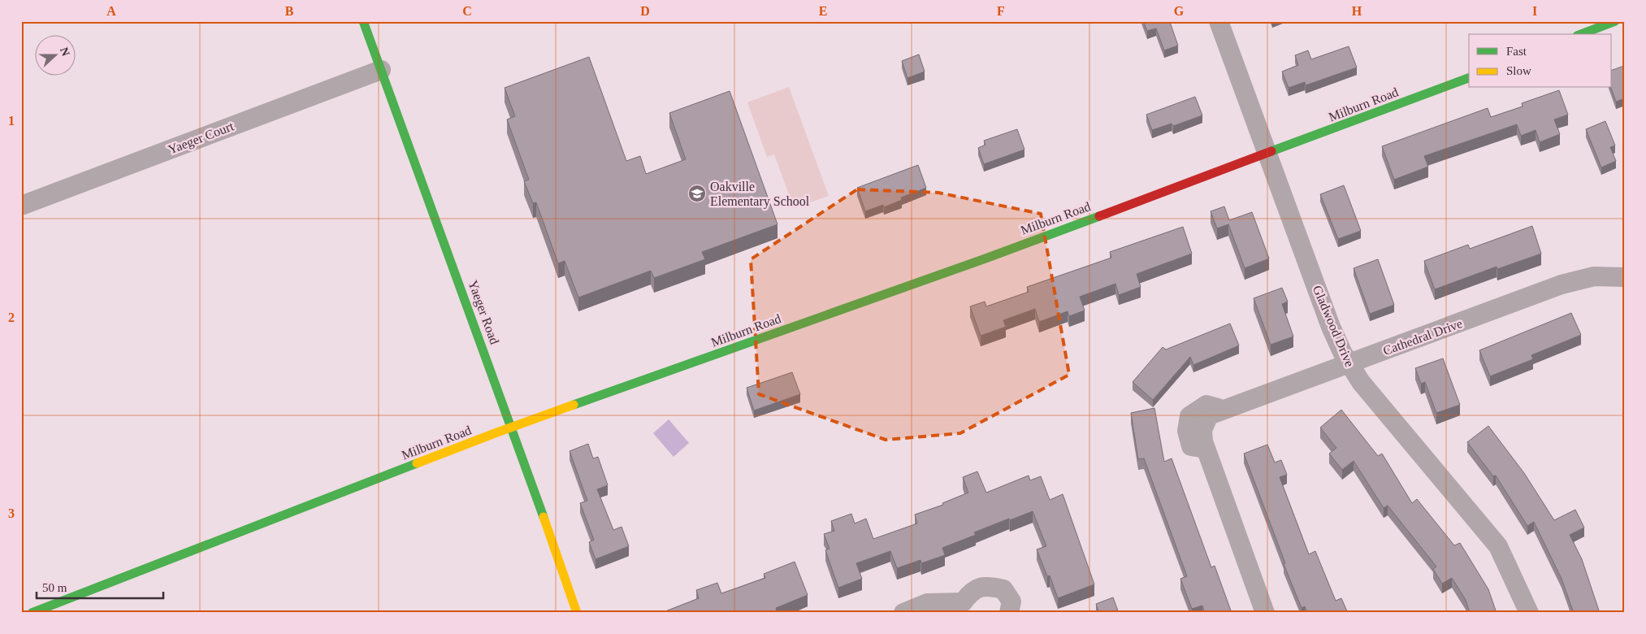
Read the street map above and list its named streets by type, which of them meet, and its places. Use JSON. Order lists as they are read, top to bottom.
{
  "streets": {
    "street": [
      "Milburn Road",
      "Yaeger Court",
      "Yaeger Road",
      "Gladwood Drive",
      "Cathedral Drive"
    ]
  },
  "crossings": [
    ["Milburn Road", "Yaeger Road"],
    ["Milburn Road", "Gladwood Drive"],
    ["Yaeger Court", "Yaeger Road"],
    ["Gladwood Drive", "Cathedral Drive"]
  ],
  "places": {
    "school or university": ["Oakville Elementary School"]
  },
  "legend": ["Fast", "Slow"],
  "scale_bar": "50 m",
  "north": "right",
  "grid": {
    "columns": [
      "A",
      "B",
      "C",
      "D",
      "E",
      "F",
      "G",
      "H",
      "I"
    ],
    "rows": ["1", "2", "3"]
  }
}
